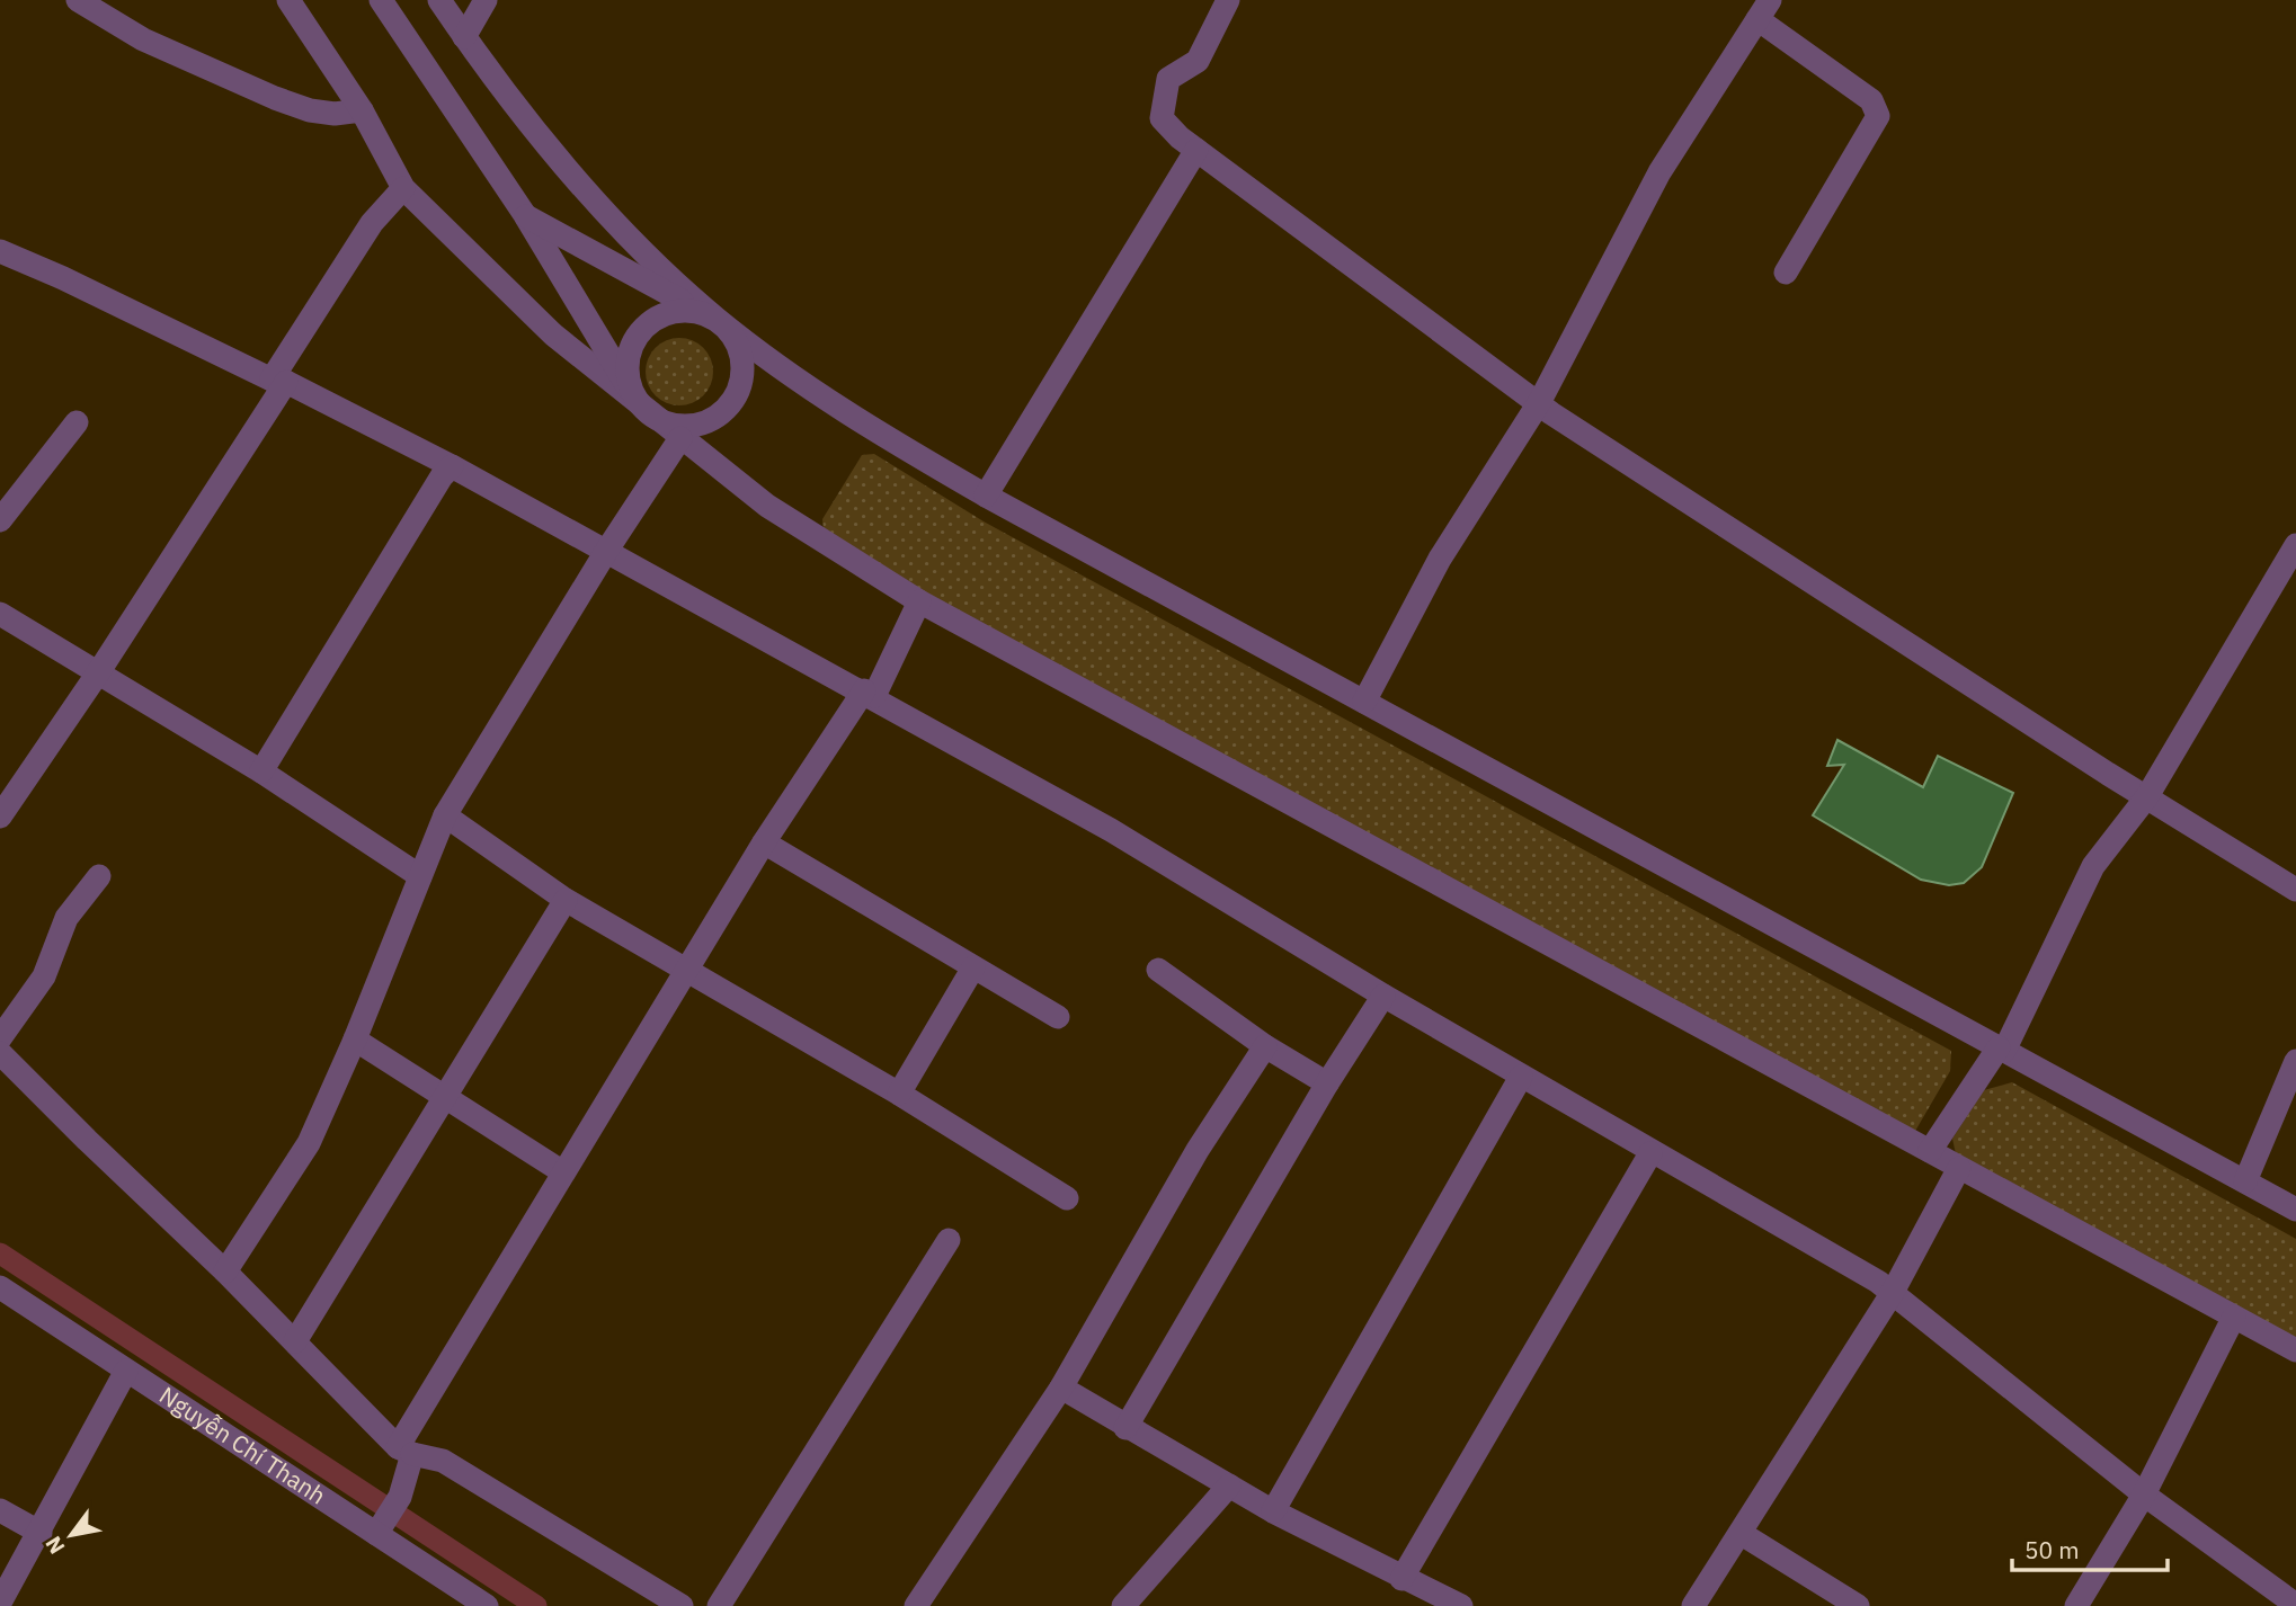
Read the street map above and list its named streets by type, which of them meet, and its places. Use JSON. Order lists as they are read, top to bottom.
{
  "streets": {
    "street": ["Nguyễn Chí Thanh"]
  },
  "scale_bar": "50 m",
  "north": "bottom left"
}
